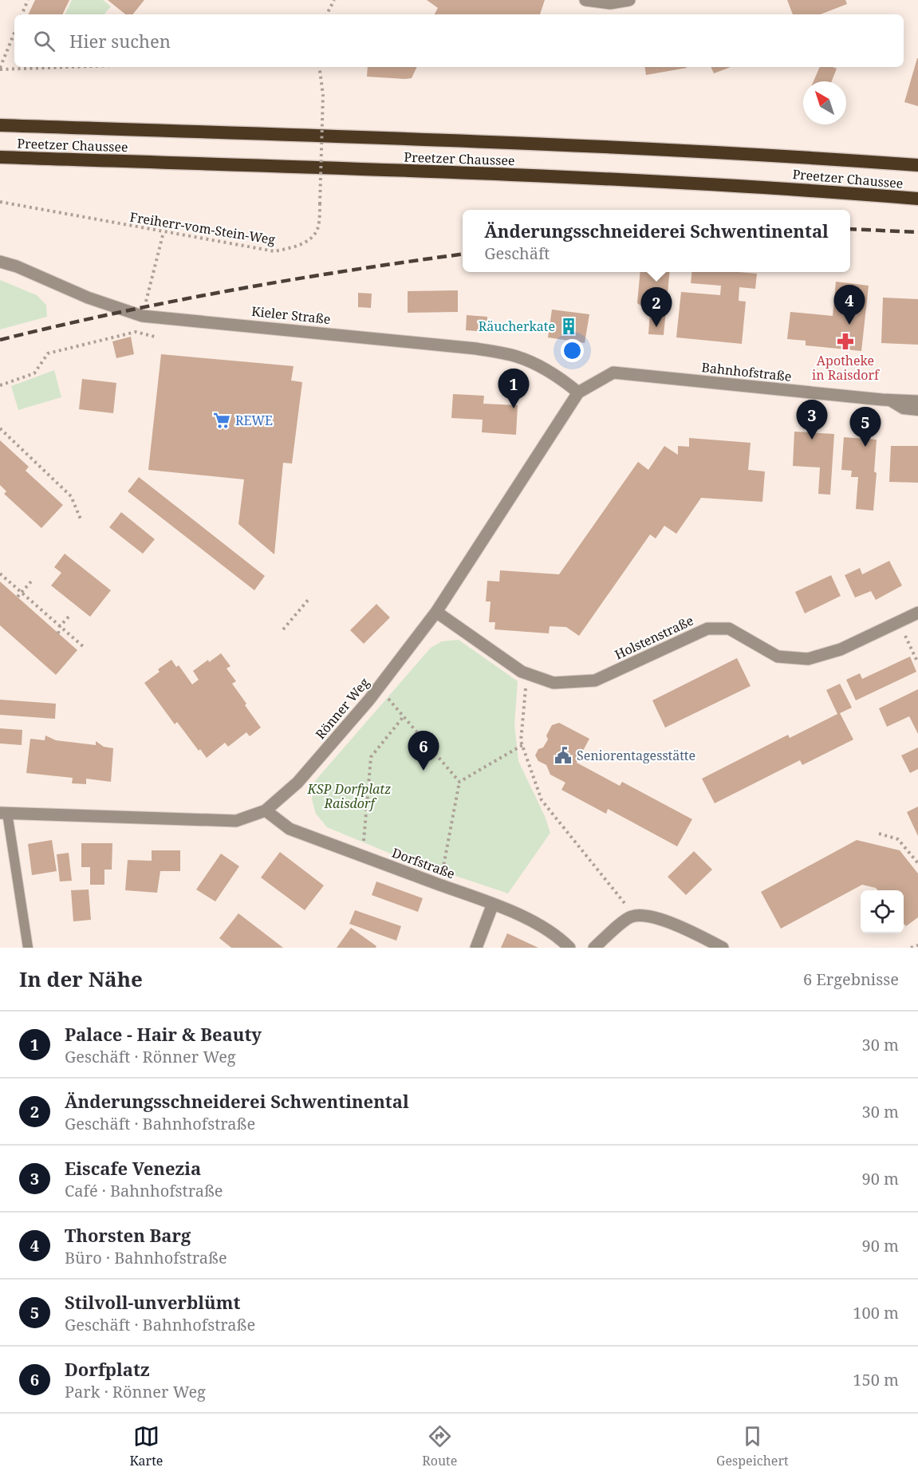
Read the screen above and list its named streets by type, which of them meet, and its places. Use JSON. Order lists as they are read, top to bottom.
{
  "streets": {
    "highway": ["Preetzer Chaussee"],
    "street": [
      "Kieler Straße",
      "Bahnhofstraße",
      "Holstenstraße",
      "Rönner Weg",
      "Dorfstraße"
    ],
    "path": ["Freiherr-vom-Stein-Weg"]
  },
  "crossings": [
    ["Kieler Straße", "Bahnhofstraße"],
    ["Kieler Straße", "Rönner Weg"],
    ["Bahnhofstraße", "Rönner Weg"],
    ["Holstenstraße", "Rönner Weg"],
    ["Rönner Weg", "Dorfstraße"]
  ],
  "parks": ["KSP Dorfplatz Raisdorf"],
  "places": {
    "building": ["Räucherkate"],
    "pharmacy": ["Apotheke in Raisdorf"],
    "supermarket": ["REWE"],
    "public building": ["Seniorentagesstätte"]
  },
  "north": "top left",
  "page": {
    "search": "Hier suchen",
    "popup": ["Änderungsschneiderei Schwentinental", "Geschäft"],
    "pins": [
      "4",
      "2",
      "1",
      "3",
      "5",
      "6"
    ],
    "heading": ["In der Nähe", "6 Ergebnisse"],
    "list": [
      {
        "mark": "1",
        "name": "Palace - Hair & Beauty",
        "note": "Geschäft · Rönner Weg",
        "value": "30 m"
      },
      {
        "mark": "2",
        "name": "Änderungsschneiderei Schwentinental",
        "note": "Geschäft · Bahnhofstraße",
        "value": "30 m"
      },
      {
        "mark": "3",
        "name": "Eiscafe Venezia",
        "note": "Café · Bahnhofstraße",
        "value": "90 m"
      },
      {
        "mark": "4",
        "name": "Thorsten Barg",
        "note": "Büro · Bahnhofstraße",
        "value": "90 m"
      },
      {
        "mark": "5",
        "name": "Stilvoll-unverblümt",
        "note": "Geschäft · Bahnhofstraße",
        "value": "100 m"
      },
      {
        "mark": "6",
        "name": "Dorfplatz",
        "note": "Park · Rönner Weg",
        "value": "150 m"
      }
    ],
    "nav": ["Karte", "Route", "Gespeichert"]
  }
}
